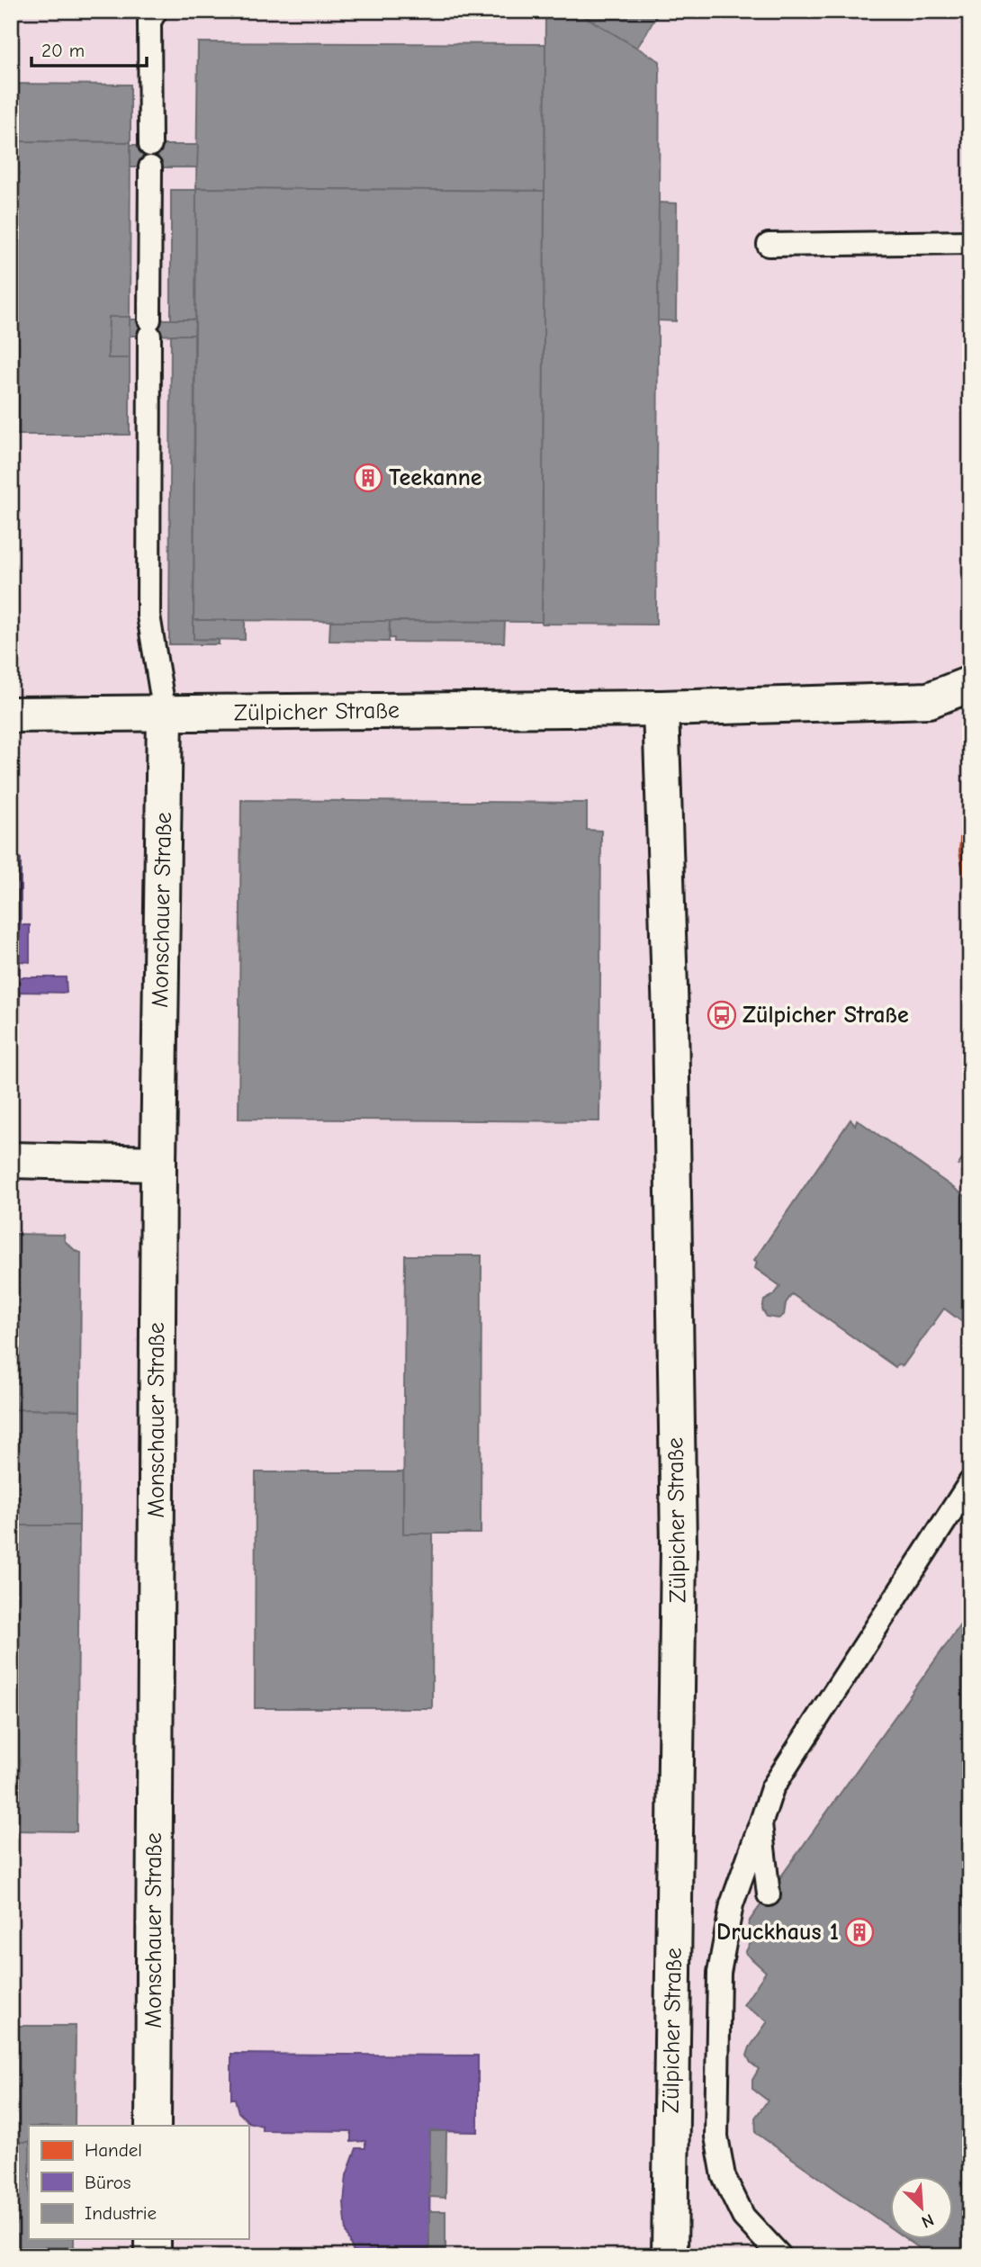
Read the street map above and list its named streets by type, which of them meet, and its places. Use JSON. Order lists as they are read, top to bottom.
{
  "streets": {
    "street": ["Zülpicher Straße", "Monschauer Straße"]
  },
  "crossings": [
    ["Zülpicher Straße", "Monschauer Straße"]
  ],
  "places": {
    "building": ["Teekanne", "Druckhaus 1"],
    "bus stop": ["Zülpicher Straße"]
  },
  "legend": ["Handel", "Büros", "Industrie"],
  "scale_bar": "20 m",
  "north": "bottom right"
}
